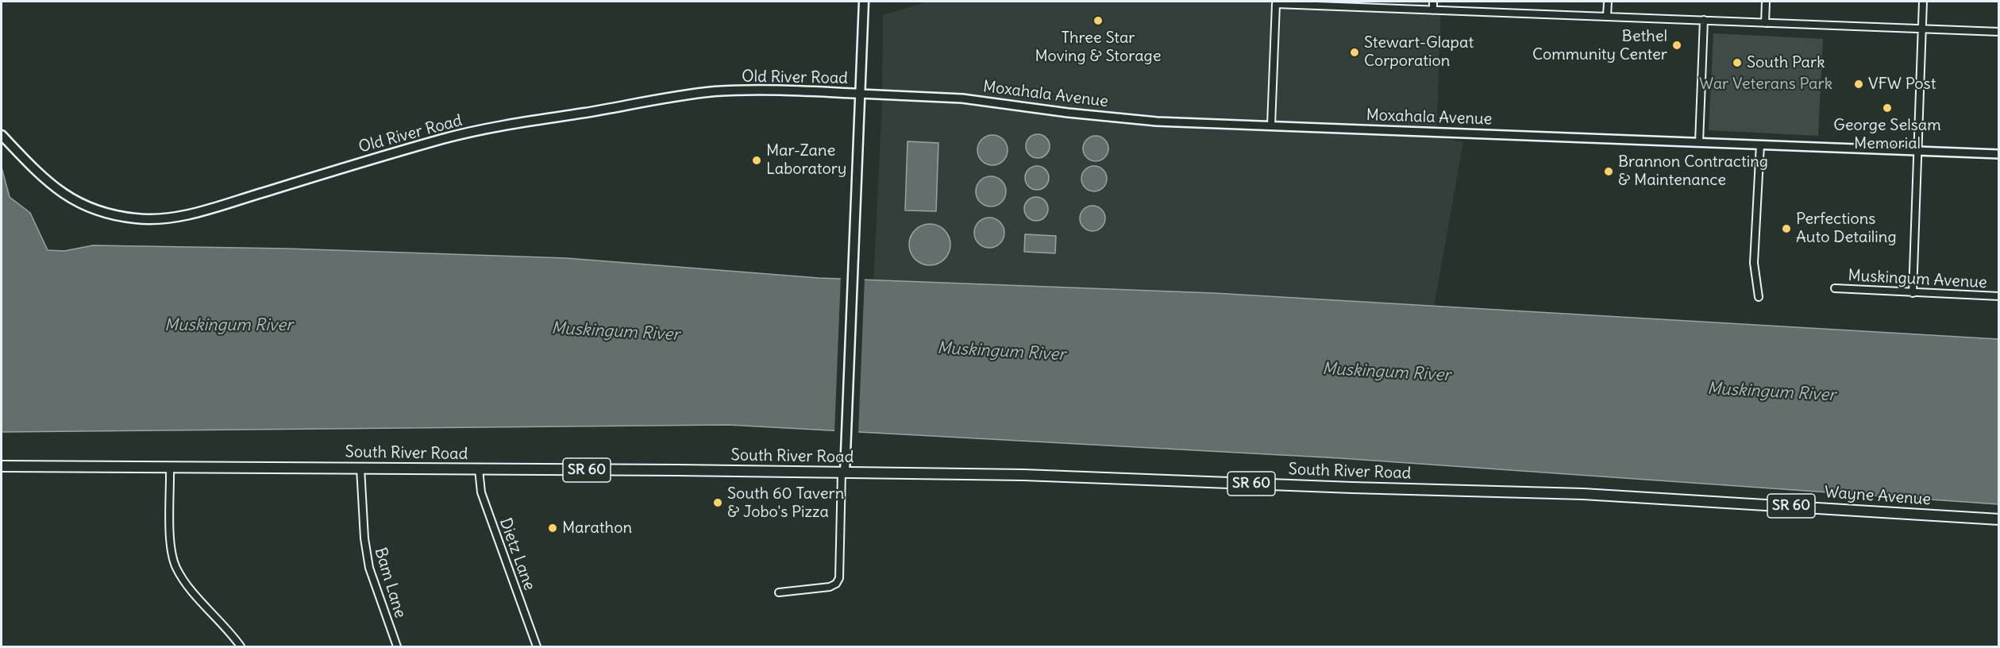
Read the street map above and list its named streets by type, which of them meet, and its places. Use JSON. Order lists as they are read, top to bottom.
{
  "streets": {
    "main road": [
      "Old River Road",
      "South River Road",
      "SR 60",
      "Wayne Avenue"
    ],
    "street": [
      "Moxahala Avenue",
      "Muskingum Avenue",
      "Dietz Lane",
      "Bam Lane"
    ]
  },
  "crossings": [
    ["Old River Road", "Moxahala Avenue"],
    ["South River Road", "Wayne Avenue"],
    ["South River Road", "Dietz Lane"],
    ["South River Road", "Bam Lane"]
  ],
  "water": ["Muskingum River"],
  "parks": ["War Veterans Park"],
  "places": [
    "Three Star Moving & Storage",
    "Bethel Community Center",
    "Stewart-Glapat Corporation",
    "South Park",
    "VFW Post",
    "George Selsam Memorial",
    "Mar-Zane Laboratory",
    "Brannon Contracting & Maintenance",
    "Perfections Auto Detailing",
    "South 60 Tavern & Jobo's Pizza",
    "Marathon"
  ]
}
